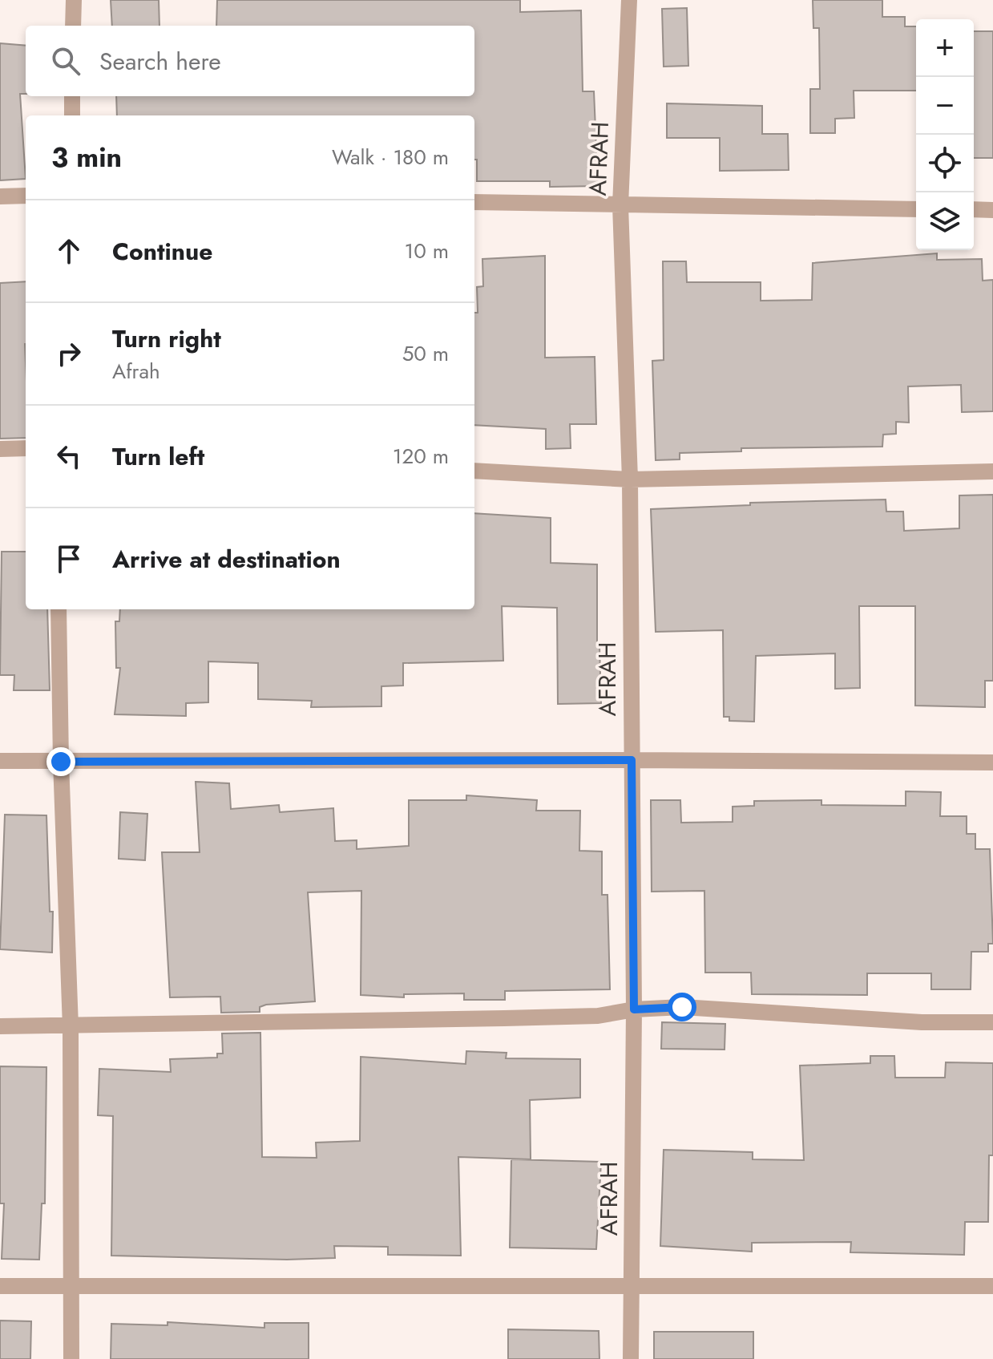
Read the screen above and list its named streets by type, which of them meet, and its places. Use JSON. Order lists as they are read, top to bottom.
{
  "streets": {
    "street": ["AFRAH"]
  },
  "page": {
    "map_buttons": ["+", "−"],
    "search": "Search here",
    "heading": ["3 min", "Walk · 180 m"],
    "list": [
      ["Continue", "10 m"],
      ["Turn right", "Afrah", "50 m"],
      ["Turn left", "120 m"],
      "Arrive at destination"
    ]
  }
}
